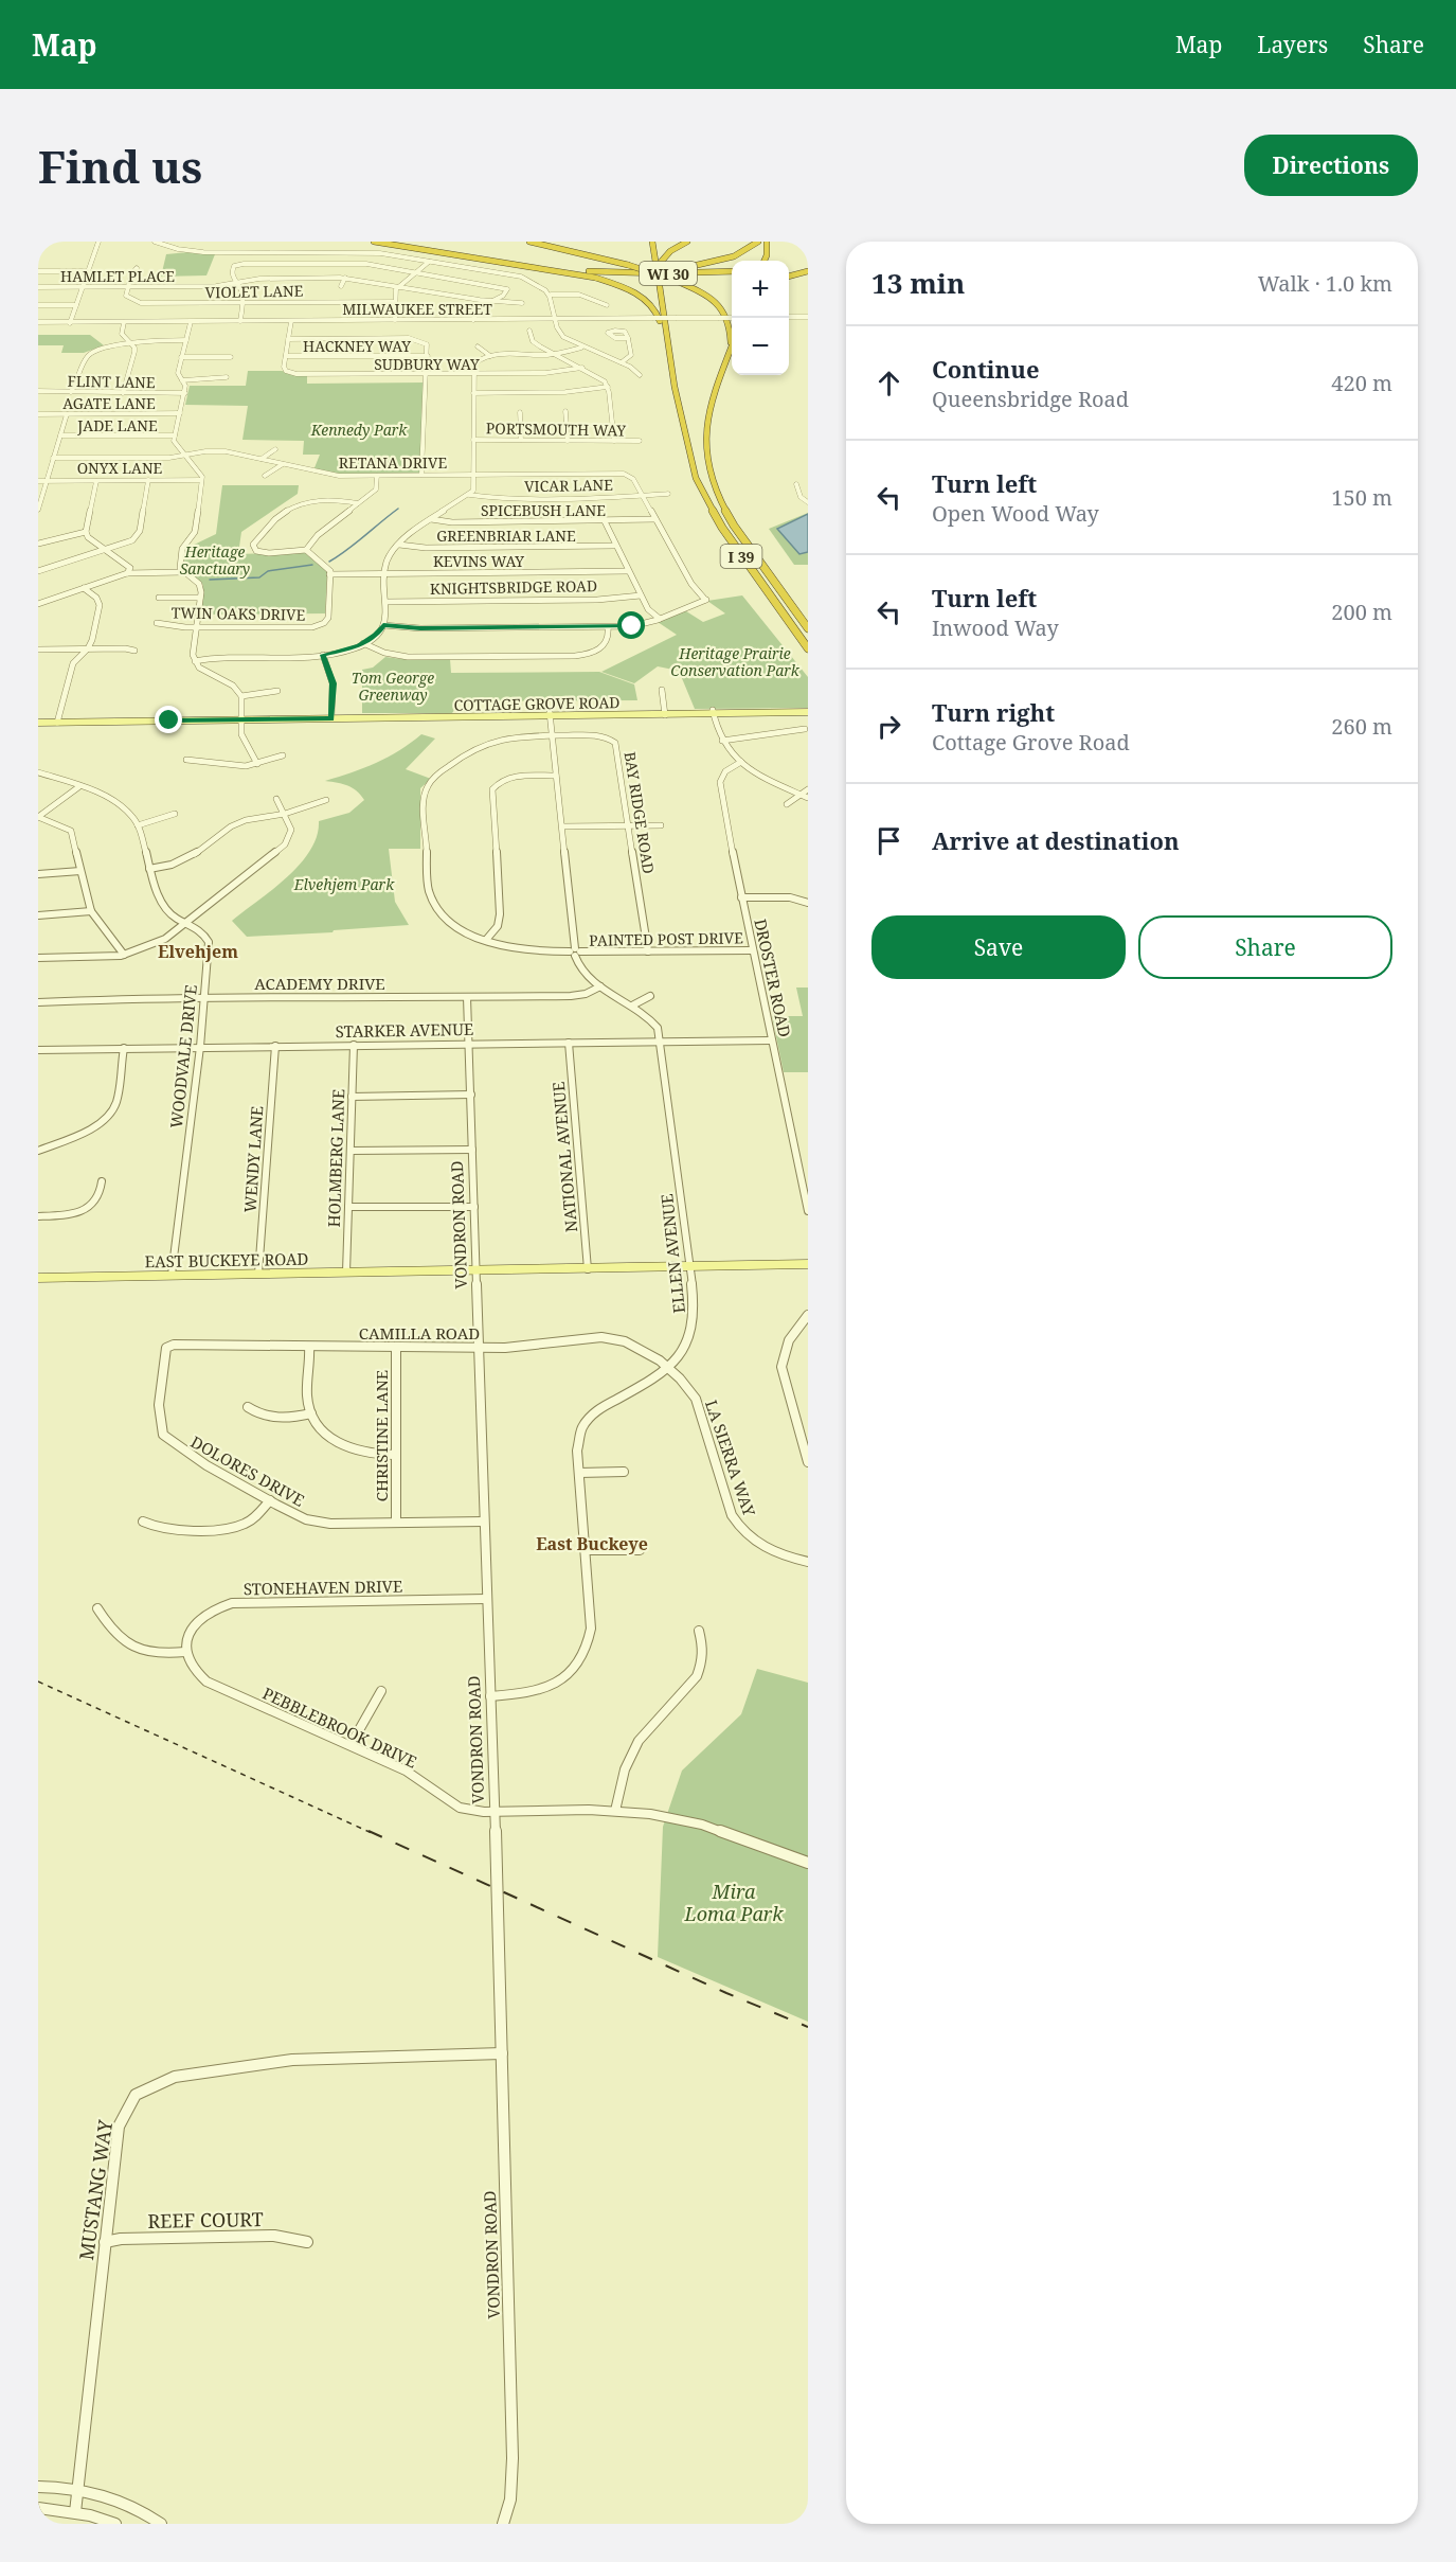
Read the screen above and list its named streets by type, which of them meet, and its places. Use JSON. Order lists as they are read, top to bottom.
{
  "streets": {
    "highway": ["WI 30", "I 39"],
    "main road": ["COTTAGE GROVE ROAD", "EAST BUCKEYE ROAD"],
    "street": [
      "HAMLET PLACE",
      "VIOLET LANE",
      "MILWAUKEE STREET",
      "HACKNEY WAY",
      "SUDBURY WAY",
      "FLINT LANE",
      "AGATE LANE",
      "JADE LANE",
      "PORTSMOUTH WAY",
      "RETANA DRIVE",
      "ONYX LANE",
      "VICAR LANE",
      "SPICEBUSH LANE",
      "GREENBRIAR LANE",
      "KEVINS WAY",
      "KNIGHTSBRIDGE ROAD",
      "TWIN OAKS DRIVE",
      "BAY RIDGE ROAD",
      "PAINTED POST DRIVE",
      "DROSTER ROAD",
      "ACADEMY DRIVE",
      "STARKER AVENUE",
      "WOODVALE DRIVE",
      "NATIONAL AVENUE",
      "HOLMBERG LANE",
      "WENDY LANE",
      "VONDRON ROAD",
      "ELLEN AVENUE",
      "CAMILLA ROAD",
      "CHRISTINE LANE",
      "LA SIERRA WAY",
      "DOLORES DRIVE",
      "STONEHAVEN DRIVE",
      "PEBBLEBROOK DRIVE",
      "MUSTANG WAY",
      "REEF COURT"
    ]
  },
  "crossings": [
    ["HAMLET PLACE", "VIOLET LANE"],
    ["HACKNEY WAY", "SUDBURY WAY"],
    ["RETANA DRIVE", "VICAR LANE"],
    ["KEVINS WAY", "TWIN OAKS DRIVE"],
    ["COTTAGE GROVE ROAD", "ELLEN AVENUE"],
    ["BAY RIDGE ROAD", "PAINTED POST DRIVE"],
    ["BAY RIDGE ROAD", "ELLEN AVENUE"],
    ["PAINTED POST DRIVE", "DROSTER ROAD"],
    ["PAINTED POST DRIVE", "ELLEN AVENUE"],
    ["DROSTER ROAD", "STARKER AVENUE"],
    ["ACADEMY DRIVE", "WOODVALE DRIVE"],
    ["ACADEMY DRIVE", "VONDRON ROAD"],
    ["ACADEMY DRIVE", "ELLEN AVENUE"],
    ["STARKER AVENUE", "WOODVALE DRIVE"],
    ["STARKER AVENUE", "NATIONAL AVENUE"],
    ["STARKER AVENUE", "HOLMBERG LANE"],
    ["STARKER AVENUE", "WENDY LANE"],
    ["STARKER AVENUE", "VONDRON ROAD"],
    ["STARKER AVENUE", "ELLEN AVENUE"],
    ["WOODVALE DRIVE", "EAST BUCKEYE ROAD"],
    ["NATIONAL AVENUE", "EAST BUCKEYE ROAD"],
    ["HOLMBERG LANE", "EAST BUCKEYE ROAD"],
    ["WENDY LANE", "EAST BUCKEYE ROAD"],
    ["VONDRON ROAD", "ELLEN AVENUE"],
    ["VONDRON ROAD", "EAST BUCKEYE ROAD"],
    ["VONDRON ROAD", "CAMILLA ROAD"],
    ["VONDRON ROAD", "DOLORES DRIVE"],
    ["VONDRON ROAD", "STONEHAVEN DRIVE"],
    ["VONDRON ROAD", "PEBBLEBROOK DRIVE"],
    ["VONDRON ROAD", "MUSTANG WAY"],
    ["ELLEN AVENUE", "EAST BUCKEYE ROAD"],
    ["ELLEN AVENUE", "CAMILLA ROAD"],
    ["ELLEN AVENUE", "LA SIERRA WAY"],
    ["CAMILLA ROAD", "CHRISTINE LANE"],
    ["CAMILLA ROAD", "LA SIERRA WAY"],
    ["CAMILLA ROAD", "DOLORES DRIVE"],
    ["CHRISTINE LANE", "DOLORES DRIVE"],
    ["STONEHAVEN DRIVE", "PEBBLEBROOK DRIVE"],
    ["MUSTANG WAY", "REEF COURT"]
  ],
  "districts": ["Elvehjem", "East Buckeye"],
  "parks": [
    "Kennedy Park",
    "Heritage Sanctuary",
    "Heritage Prairie Conservation Park",
    "Tom George Greenway",
    "Elvehjem Park",
    "Mira Loma Park"
  ],
  "page": {
    "header": "Map",
    "nav": ["Map", "Layers", "Share"],
    "buttons": [
      "Directions",
      ["Save", "Share"]
    ],
    "title": "Find us",
    "heading": ["13 min", "Walk · 1.0 km"],
    "map_buttons": ["+", "−"],
    "list": [
      ["Continue", "Queensbridge Road", "420 m"],
      ["Turn left", "Open Wood Way", "150 m"],
      ["Turn left", "Inwood Way", "200 m"],
      ["Turn right", "Cottage Grove Road", "260 m"],
      "Arrive at destination"
    ]
  }
}
